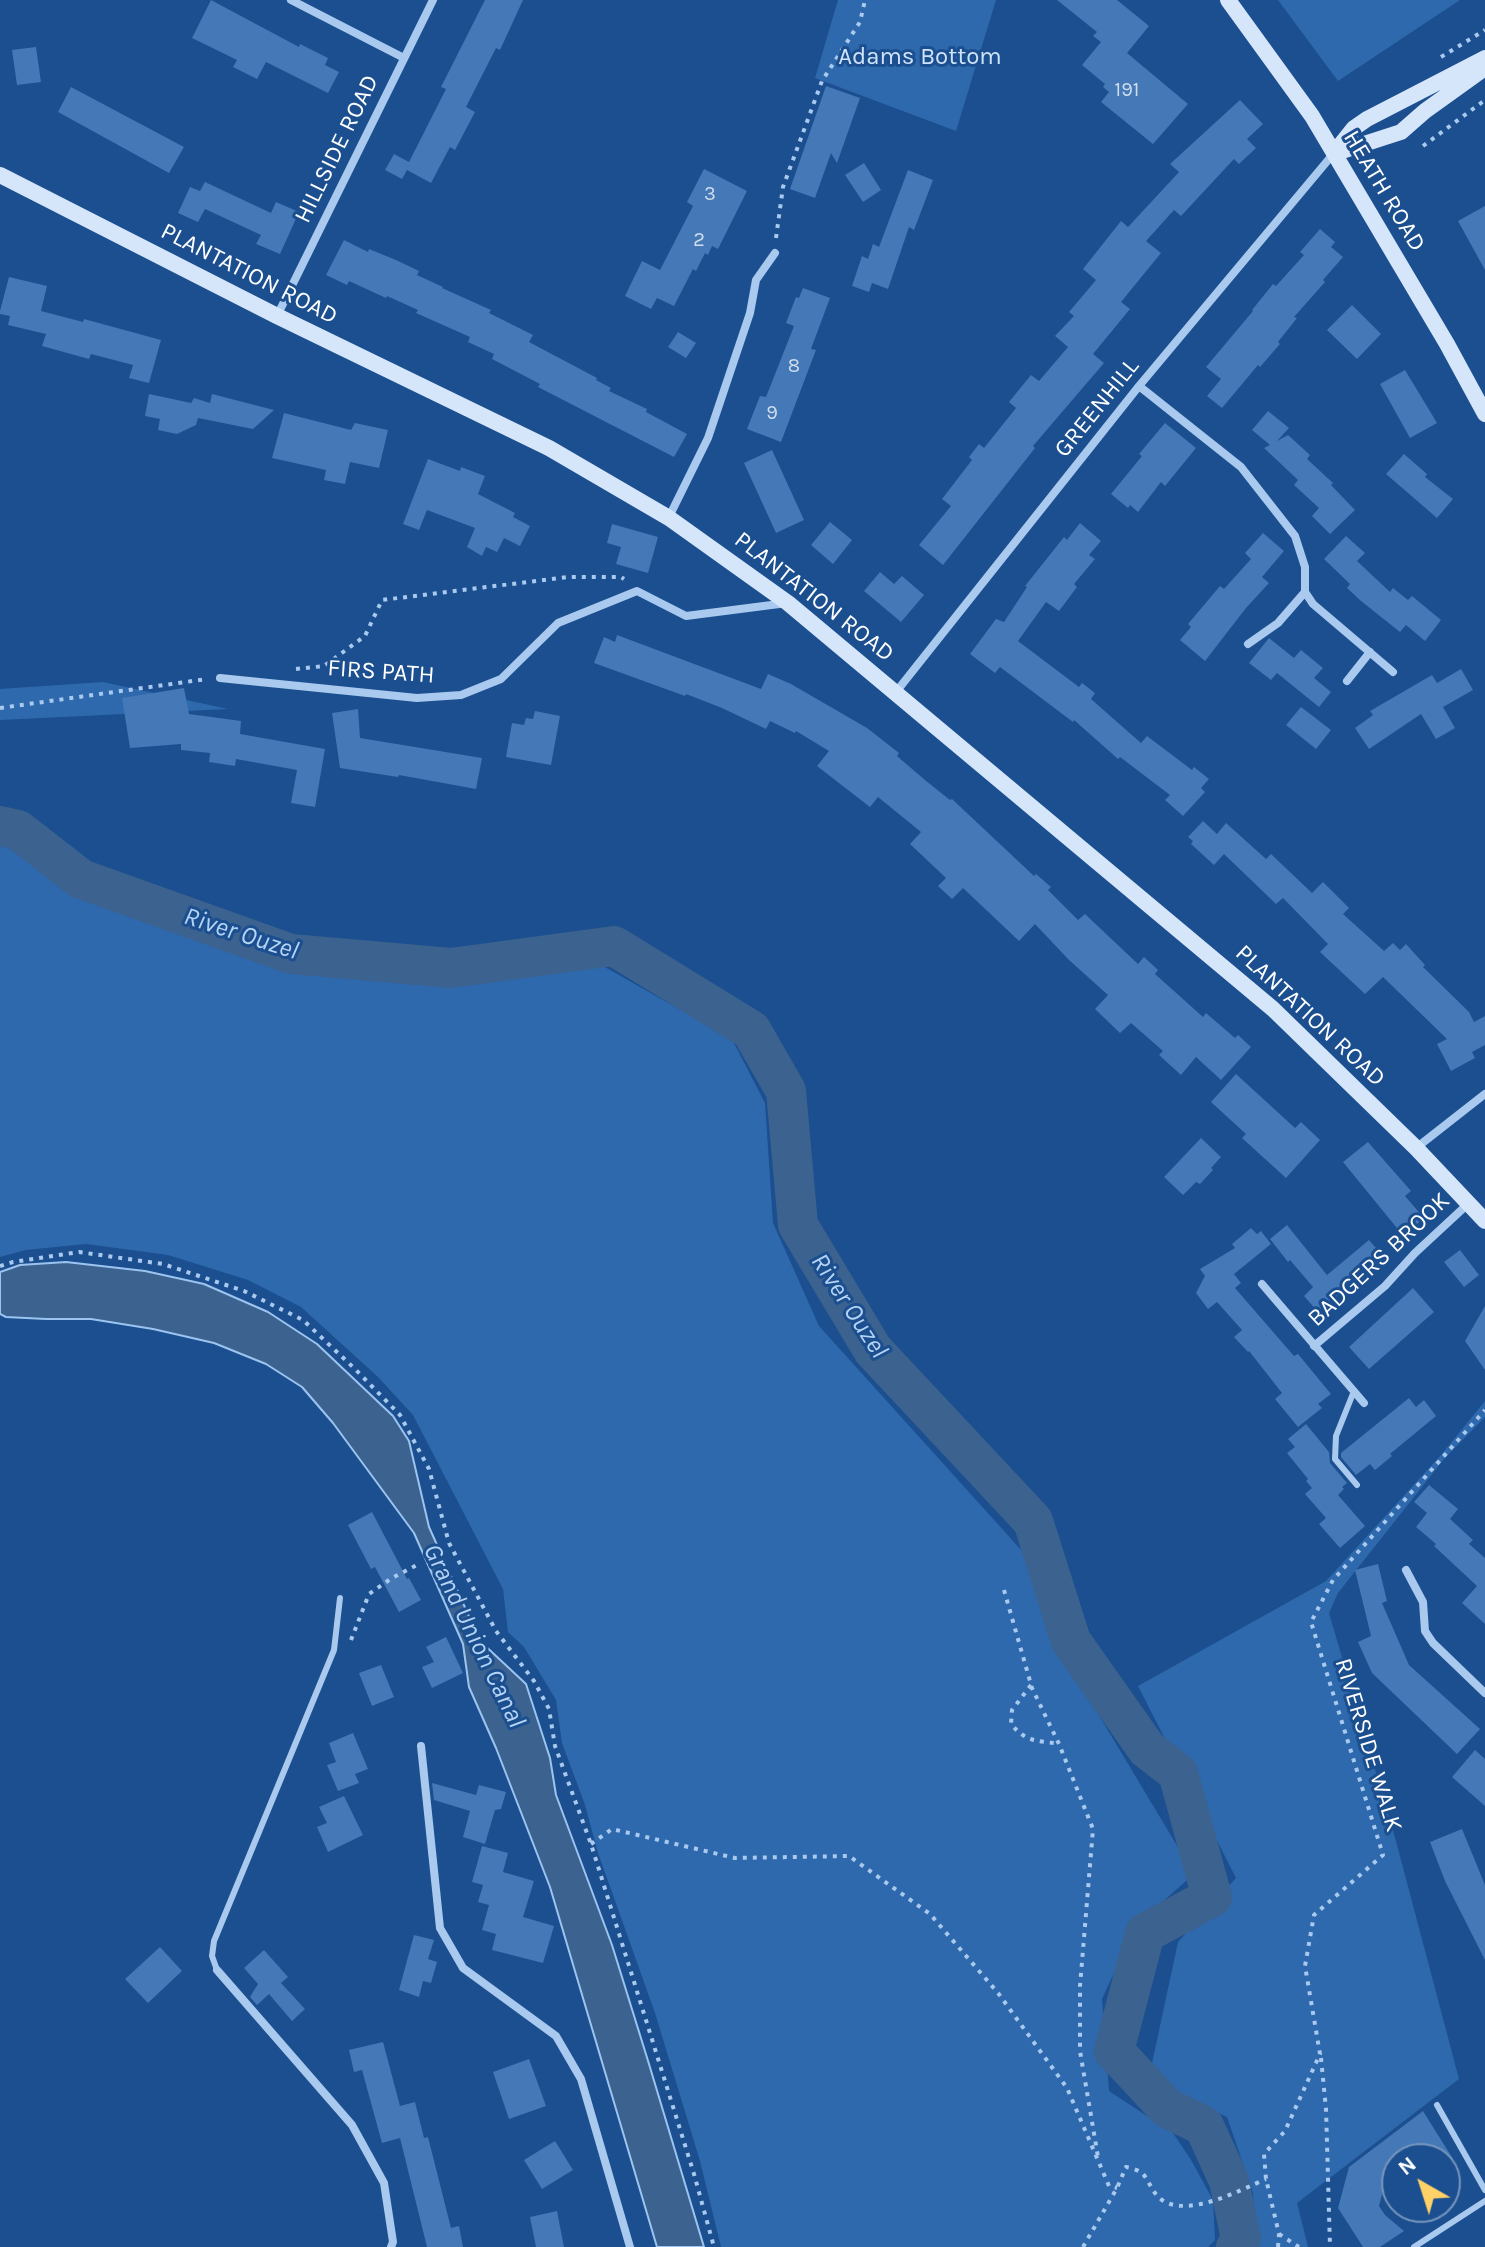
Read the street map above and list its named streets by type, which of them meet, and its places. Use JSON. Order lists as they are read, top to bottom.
{
  "streets": {
    "street": [
      "HILLSIDE ROAD",
      "HEATH ROAD",
      "PLANTATION ROAD",
      "GREENHILL",
      "FIRS PATH",
      "BADGERS BROOK"
    ],
    "path": ["RIVERSIDE WALK"]
  },
  "crossings": [
    ["HILLSIDE ROAD", "PLANTATION ROAD"],
    ["HEATH ROAD", "GREENHILL"],
    ["PLANTATION ROAD", "GREENHILL"],
    ["PLANTATION ROAD", "BADGERS BROOK"]
  ],
  "water": ["River Ouzel", "Grand Union Canal"],
  "parks": ["Adams Bottom"],
  "house_numbers": [
    "191",
    "3",
    "2",
    "8",
    "9"
  ],
  "north": "top left"
}
